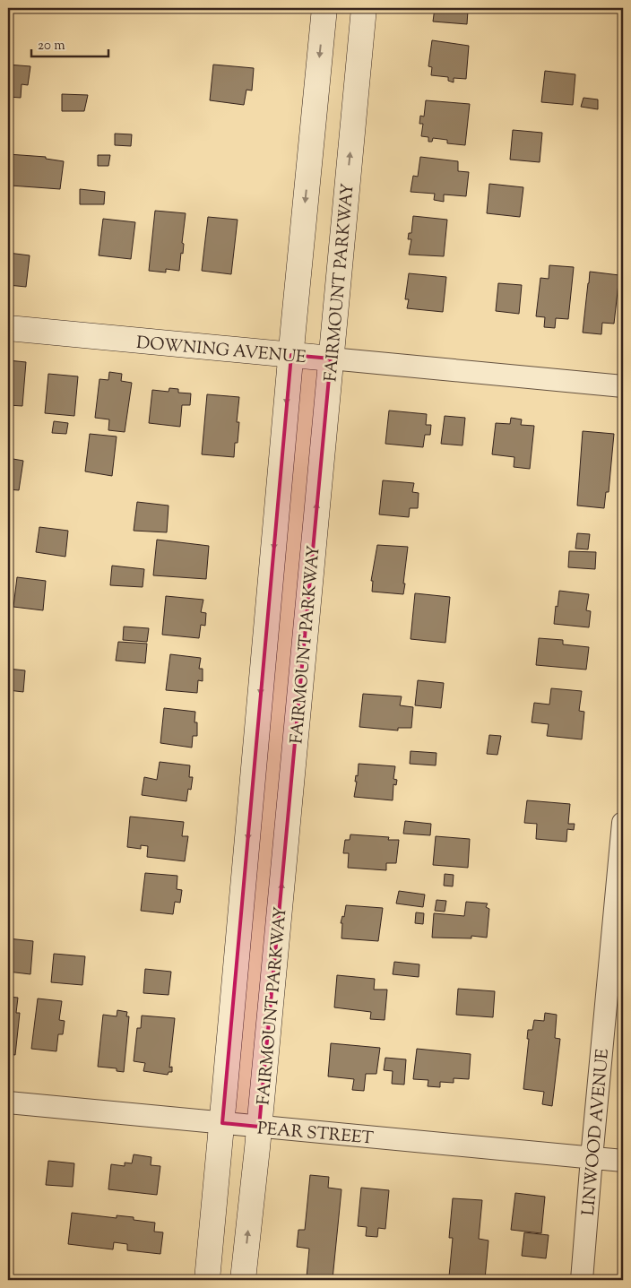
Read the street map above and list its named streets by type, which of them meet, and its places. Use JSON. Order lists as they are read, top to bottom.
{
  "streets": {
    "street": [
      "FAIRMOUNT PARKWAY",
      "DOWNING AVENUE",
      "PEAR STREET",
      "LINWOOD AVENUE"
    ]
  },
  "crossings": [
    ["FAIRMOUNT PARKWAY", "DOWNING AVENUE"],
    ["FAIRMOUNT PARKWAY", "PEAR STREET"],
    ["PEAR STREET", "LINWOOD AVENUE"]
  ],
  "scale_bar": "20 m"
}
